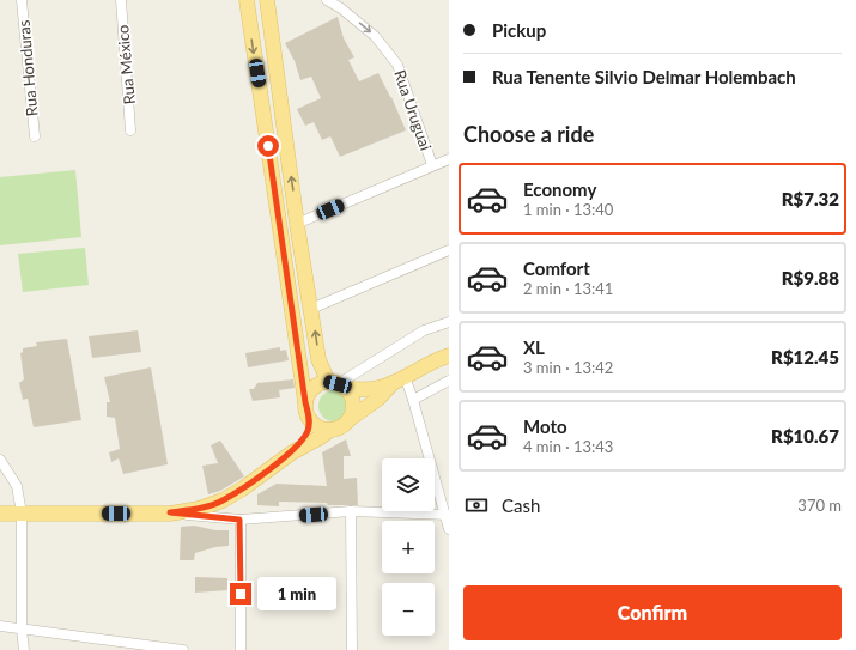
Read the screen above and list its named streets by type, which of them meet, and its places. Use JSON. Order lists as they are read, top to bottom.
{
  "streets": {
    "street": ["Rua México", "Rua Honduras", "Rua Uruguai"]
  },
  "one_way": ["Rua Uruguai"],
  "page": {
    "banner": ["Pickup", "Rua Tenente Silvio Delmar Holembach"],
    "heading": "Choose a ride",
    "list": [
      {
        "name": "Economy",
        "note": "1 min · 13:40",
        "value": "R$7.32"
      },
      {
        "name": "Comfort",
        "note": "2 min · 13:41",
        "value": "R$9.88"
      },
      {
        "name": "XL",
        "note": "3 min · 13:42",
        "value": "R$12.45"
      },
      {
        "name": "Moto",
        "note": "4 min · 13:43",
        "value": "R$10.67"
      }
    ],
    "map_buttons": ["+", "−"],
    "pay": ["Cash", "370 m"],
    "buttons": "Confirm",
    "bubble": "1 min"
  }
}
